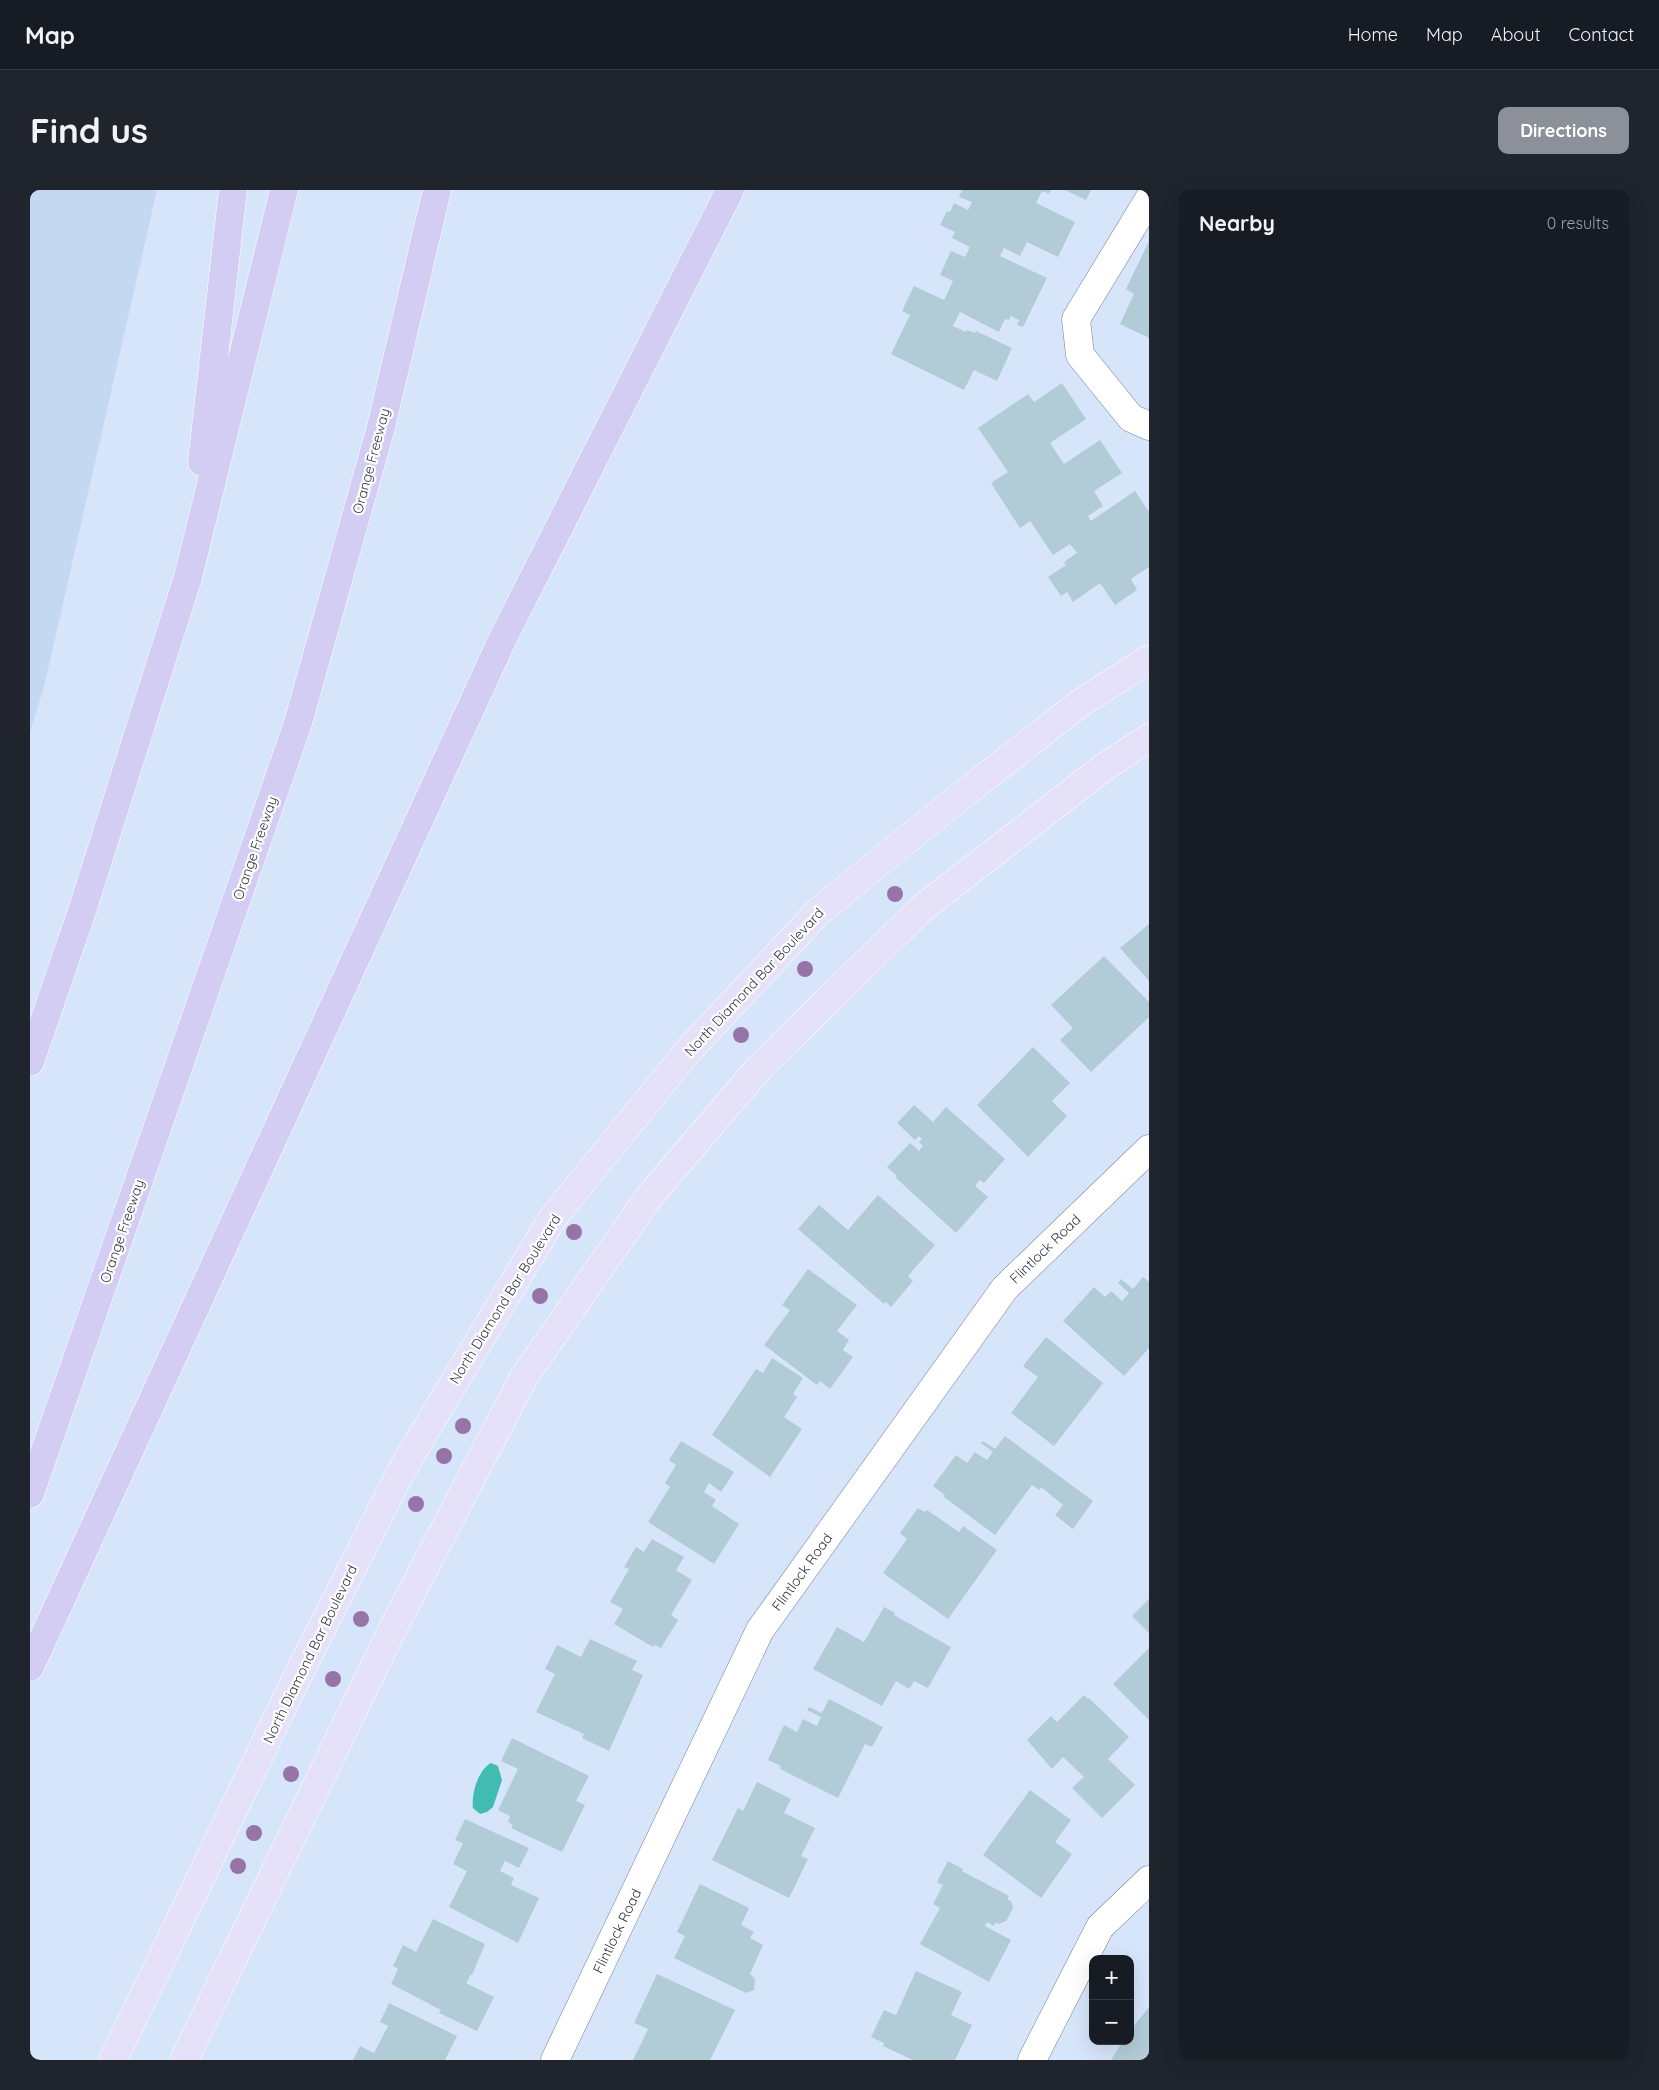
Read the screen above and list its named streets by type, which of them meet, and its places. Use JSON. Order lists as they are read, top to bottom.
{
  "streets": {
    "highway": ["Orange Freeway"],
    "main road": ["North Diamond Bar Boulevard"],
    "street": ["Flintlock Road"]
  },
  "page": {
    "header": "Map",
    "nav": [
      "Home",
      "Map",
      "About",
      "Contact"
    ],
    "buttons": "Directions",
    "title": "Find us",
    "heading": ["Nearby", "0 results"],
    "map_buttons": ["+", "−"]
  }
}
